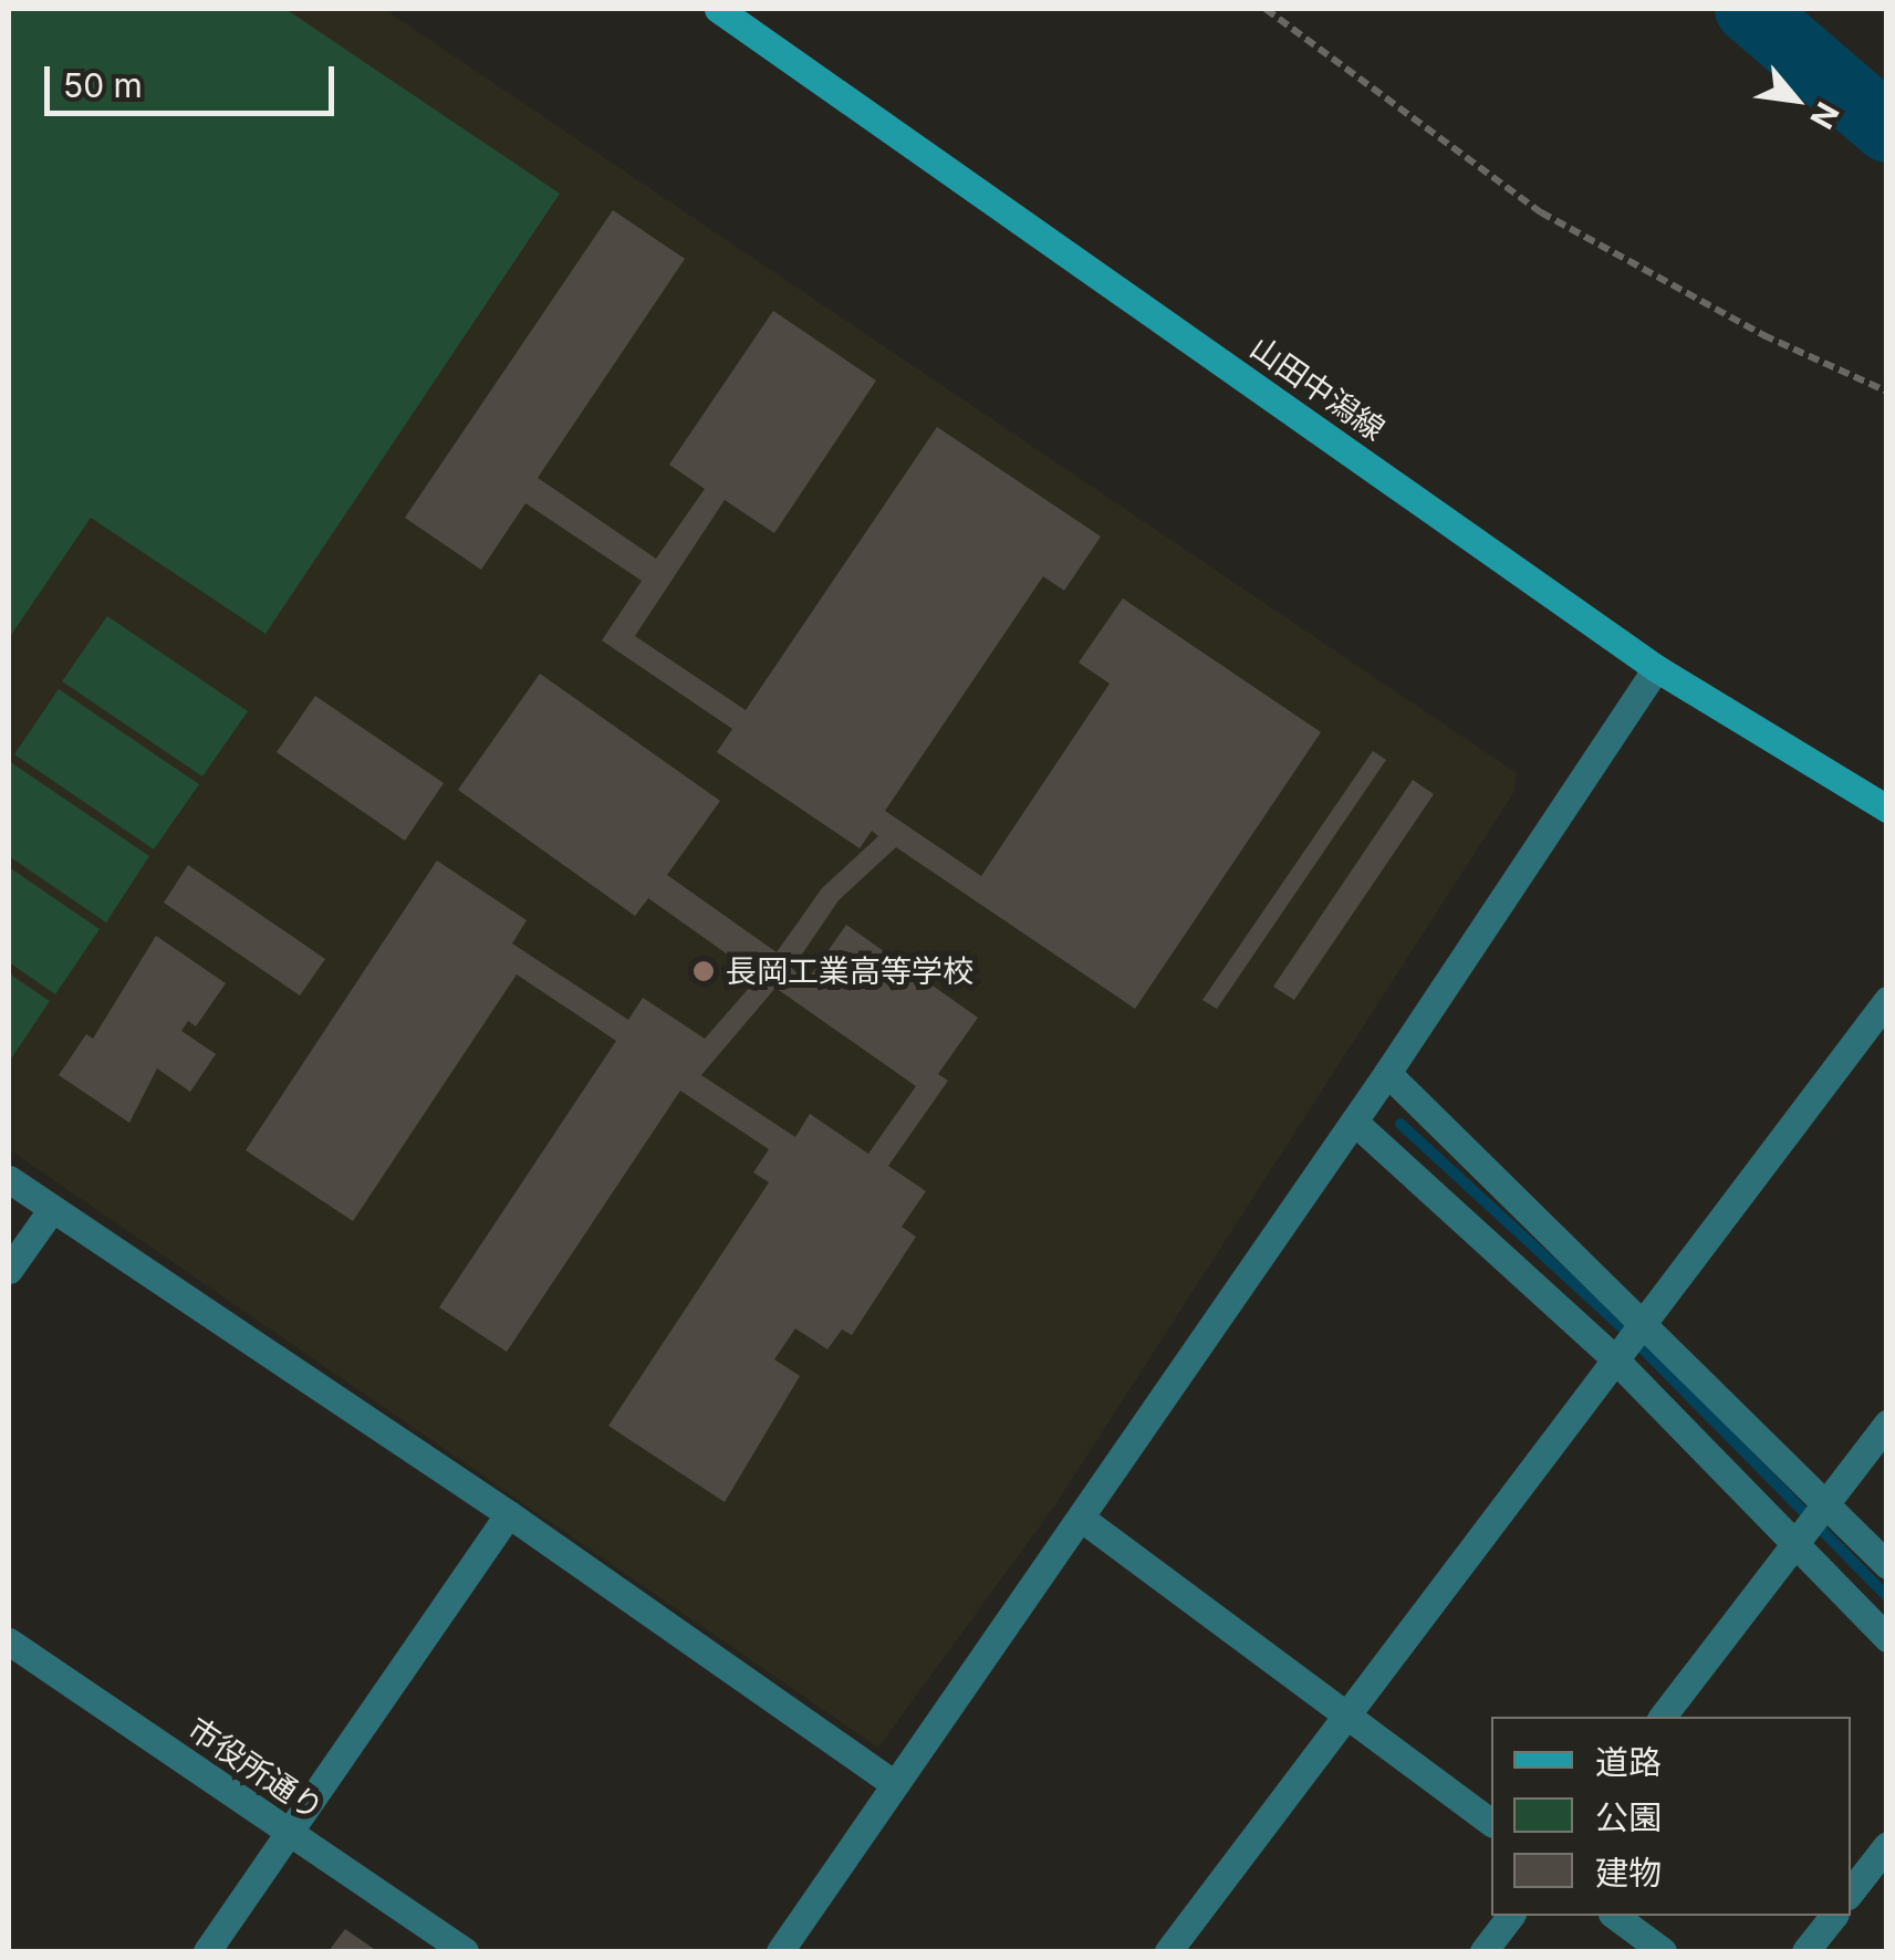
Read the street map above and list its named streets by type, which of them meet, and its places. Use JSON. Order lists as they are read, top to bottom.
{
  "streets": {
    "main road": ["山田中潟線"],
    "street": ["市役所通り"]
  },
  "places": ["長岡工業高等学校"],
  "legend": ["道路", "公園", "建物"],
  "scale_bar": "50 m",
  "north": "bottom right"
}
